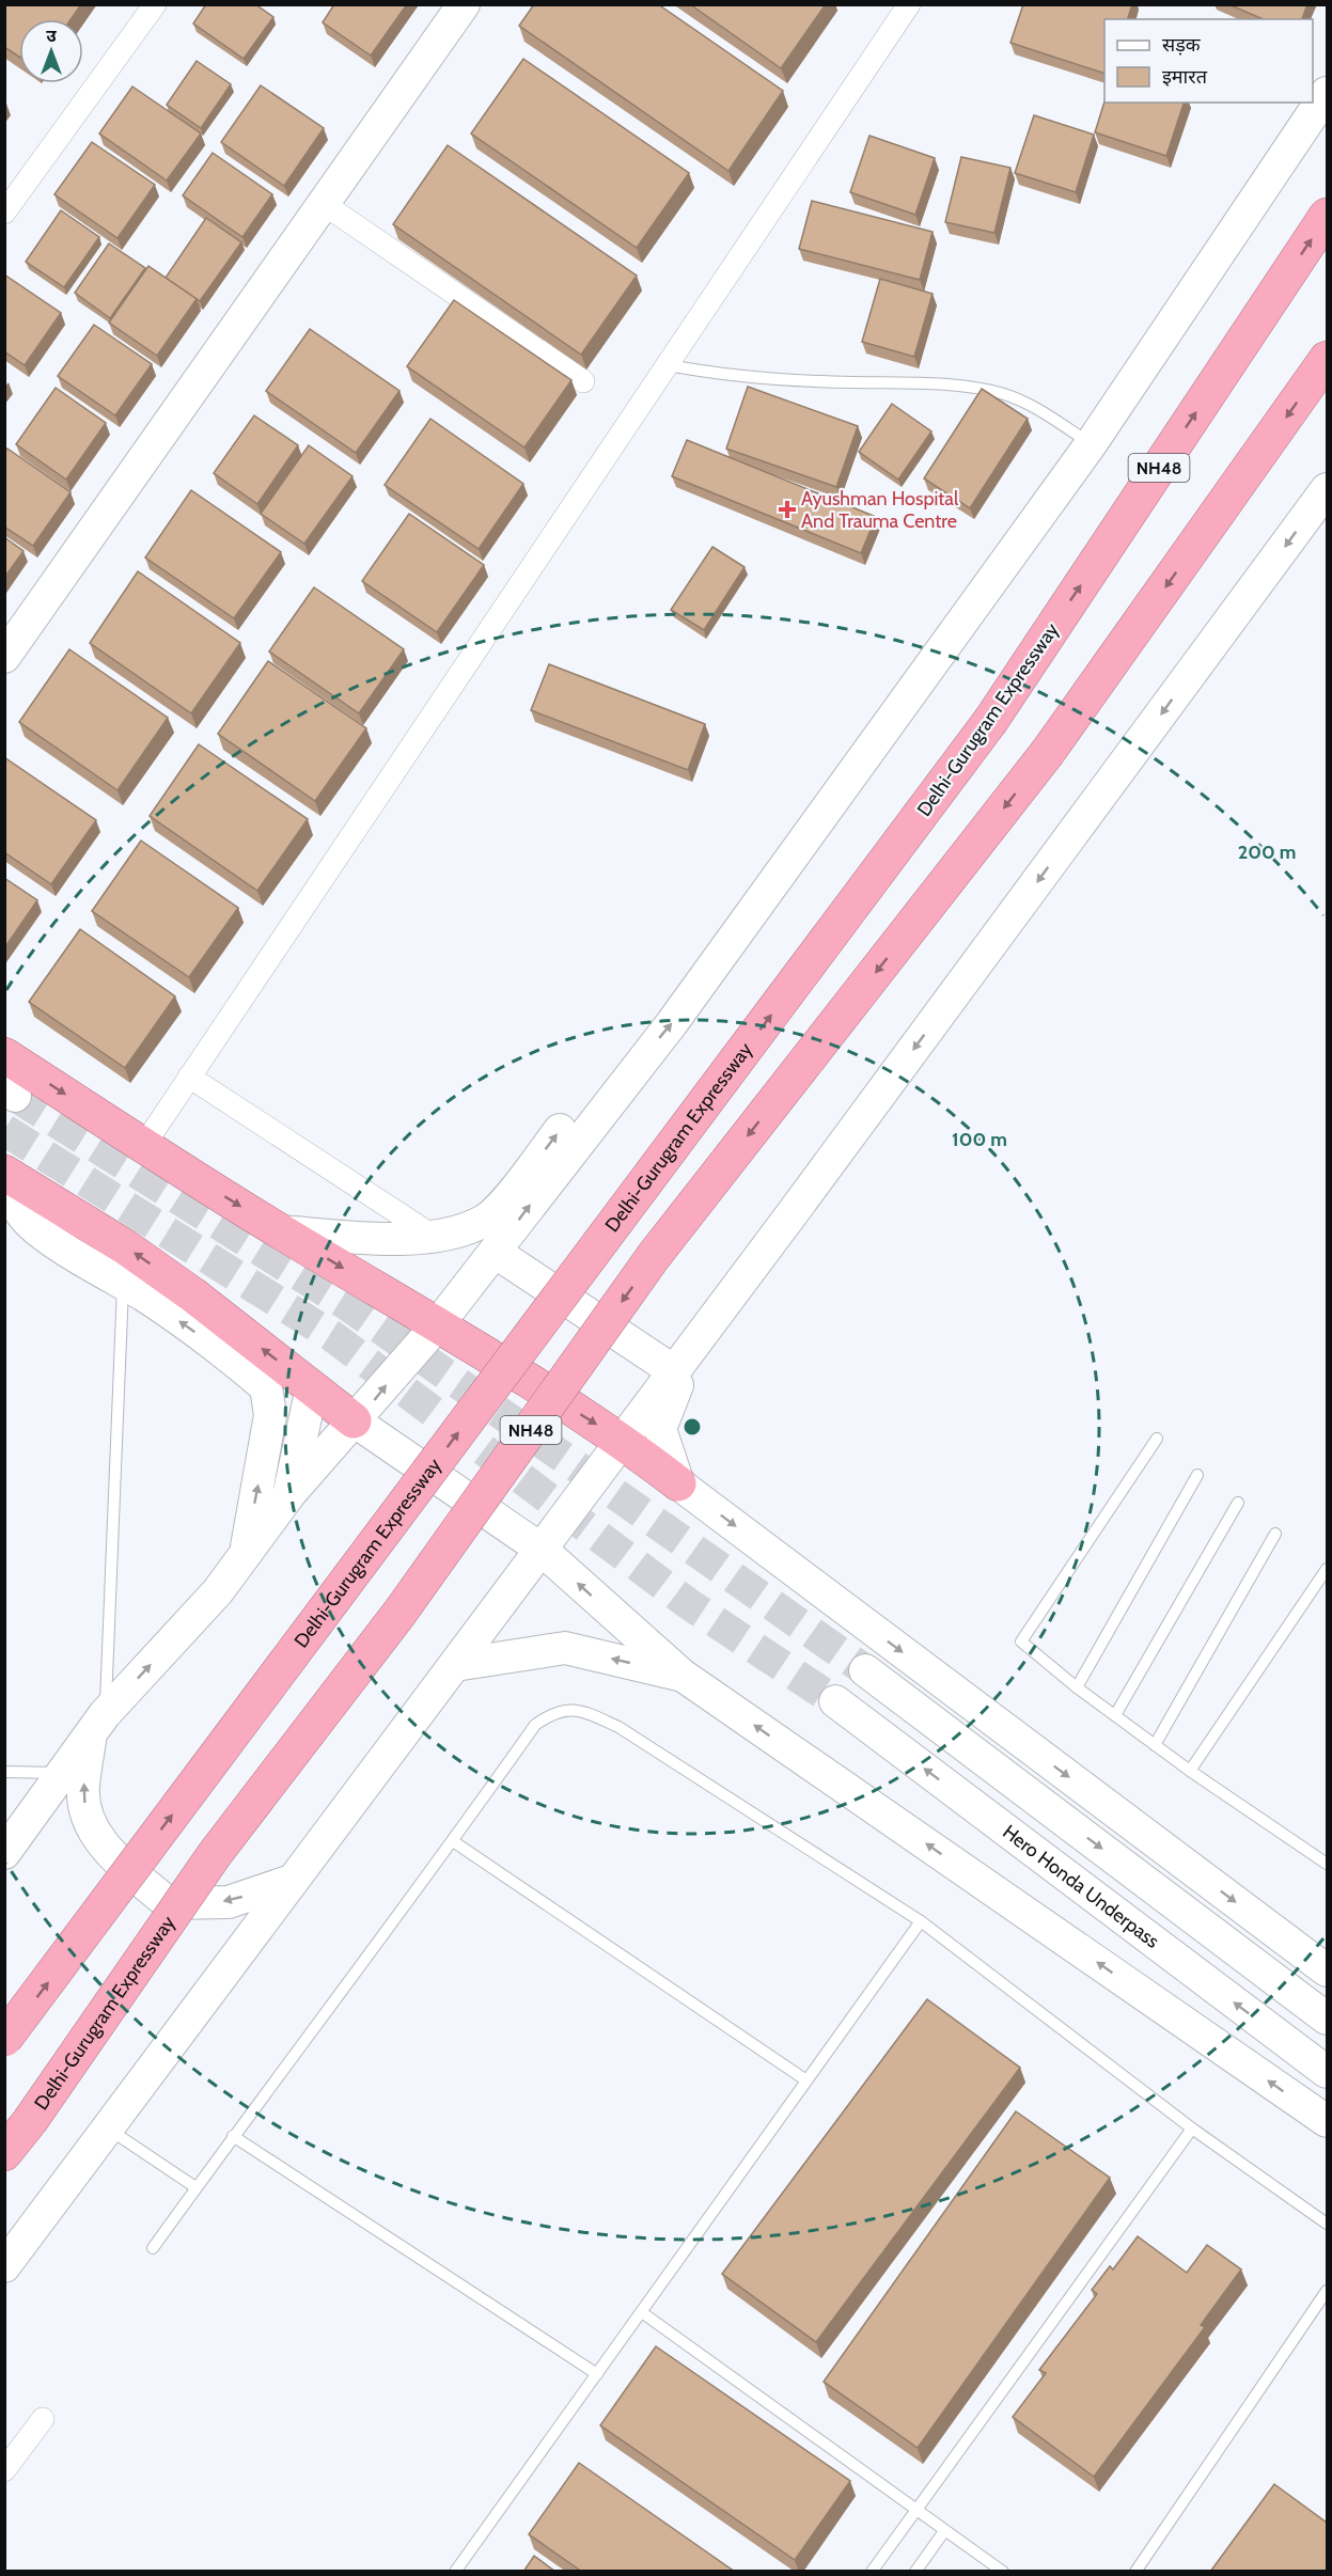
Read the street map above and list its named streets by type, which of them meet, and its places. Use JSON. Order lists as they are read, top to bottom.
{
  "streets": {
    "highway": ["NH48", "Delhi-Gurugram Expressway"],
    "main road": ["Hero Honda Underpass"]
  },
  "places": {
    "health": ["Ayushman Hospital And Trauma Centre"]
  },
  "legend": ["सड़क", "इमारत"],
  "north": "top",
  "rings": ["200 m", "100 m"]
}
